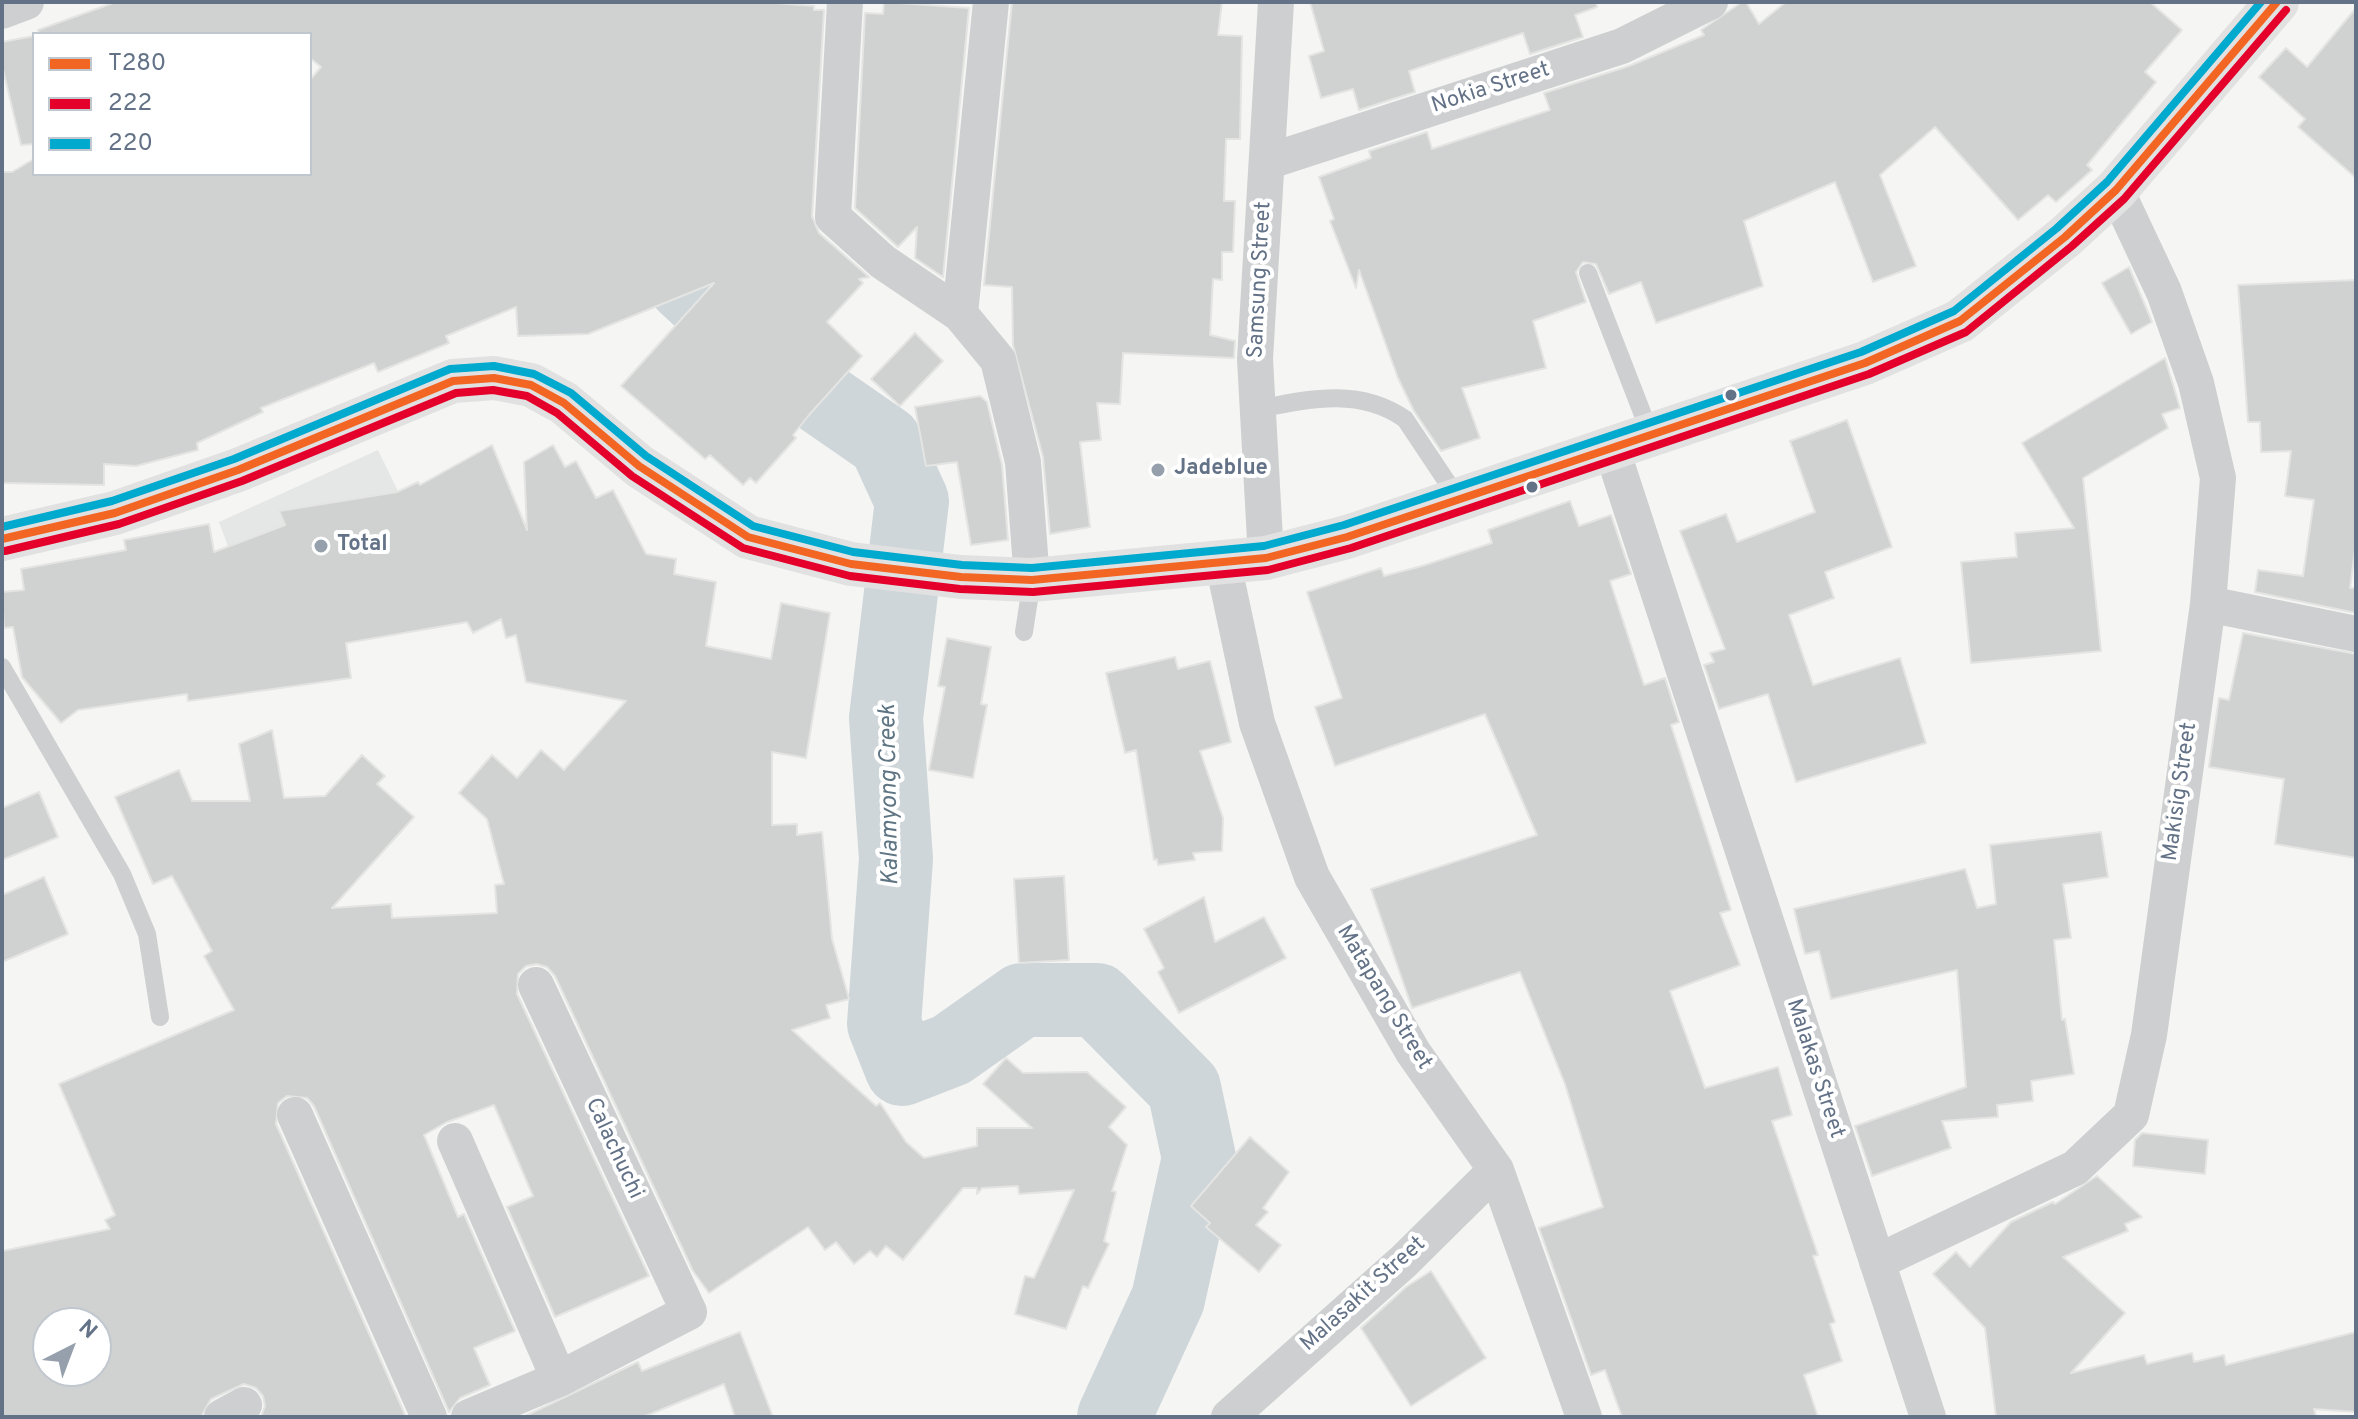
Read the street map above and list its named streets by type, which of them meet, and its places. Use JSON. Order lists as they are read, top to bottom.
{
  "streets": {
    "street": [
      "Nokia Street",
      "Samsung Street",
      "Makisig Street",
      "Matapang Street",
      "Malakas Street",
      "Calachuchi",
      "Malasakit Street"
    ]
  },
  "crossings": [
    ["Nokia Street", "Samsung Street"],
    ["Makisig Street", "Malakas Street"],
    ["Matapang Street", "Malasakit Street"]
  ],
  "water": ["Kalamyong Creek"],
  "places": ["Jadeblue", "Total"],
  "lines": ["transit line T280", "transit line 220", "transit line 222"],
  "legend": ["T280", "222", "220"],
  "north": "top right"
}
